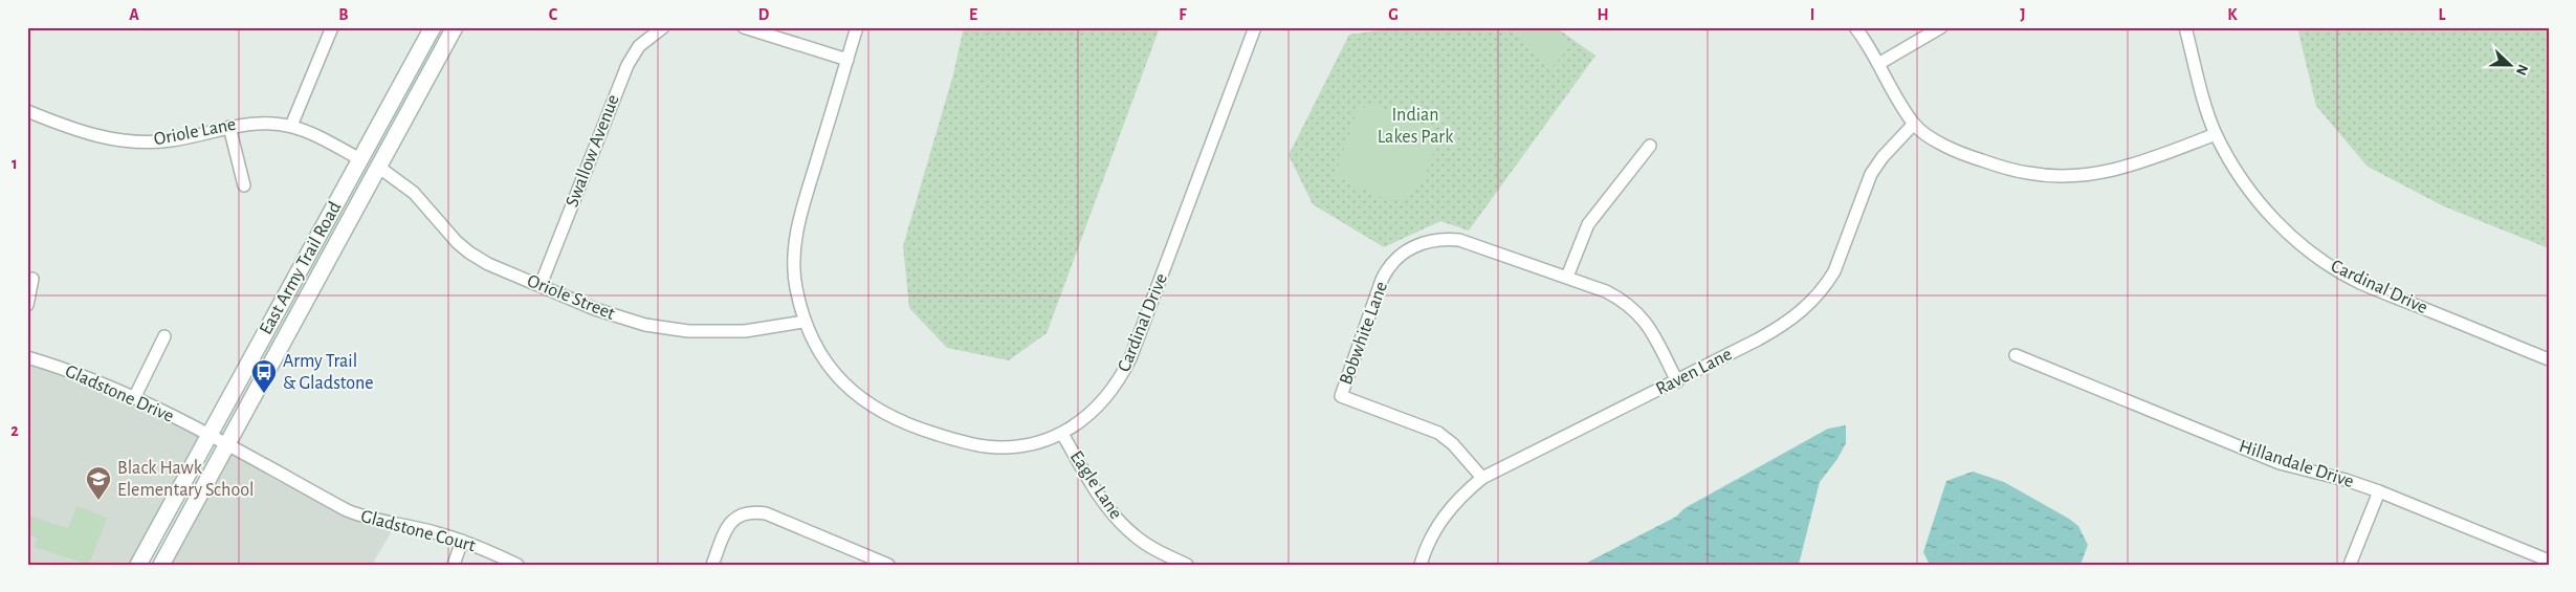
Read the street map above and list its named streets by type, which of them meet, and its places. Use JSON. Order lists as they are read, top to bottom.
{
  "streets": {
    "main road": ["East Army Trail Road"],
    "street": [
      "Oriole Lane",
      "Swallow Avenue",
      "Cardinal Drive",
      "Oriole Street",
      "Bobwhite Lane",
      "Raven Lane",
      "Gladstone Drive",
      "Hillandale Drive",
      "Eagle Lane",
      "Gladstone Court"
    ]
  },
  "crossings": [
    ["Oriole Lane", "East Army Trail Road"],
    ["Swallow Avenue", "Oriole Street"],
    ["East Army Trail Road", "Oriole Street"],
    ["East Army Trail Road", "Gladstone Drive"],
    ["East Army Trail Road", "Gladstone Court"],
    ["Cardinal Drive", "Oriole Street"],
    ["Cardinal Drive", "Eagle Lane"],
    ["Bobwhite Lane", "Raven Lane"],
    ["Gladstone Drive", "Gladstone Court"]
  ],
  "parks": ["Indian Lakes Park"],
  "places": {
    "bus stop": ["Army Trail & Gladstone"],
    "school or university": ["Black Hawk Elementary School"]
  },
  "north": "right",
  "grid": {
    "columns": [
      "A",
      "B",
      "C",
      "D",
      "E",
      "F",
      "G",
      "H",
      "I",
      "J",
      "K",
      "L"
    ],
    "rows": ["1", "2"]
  }
}
